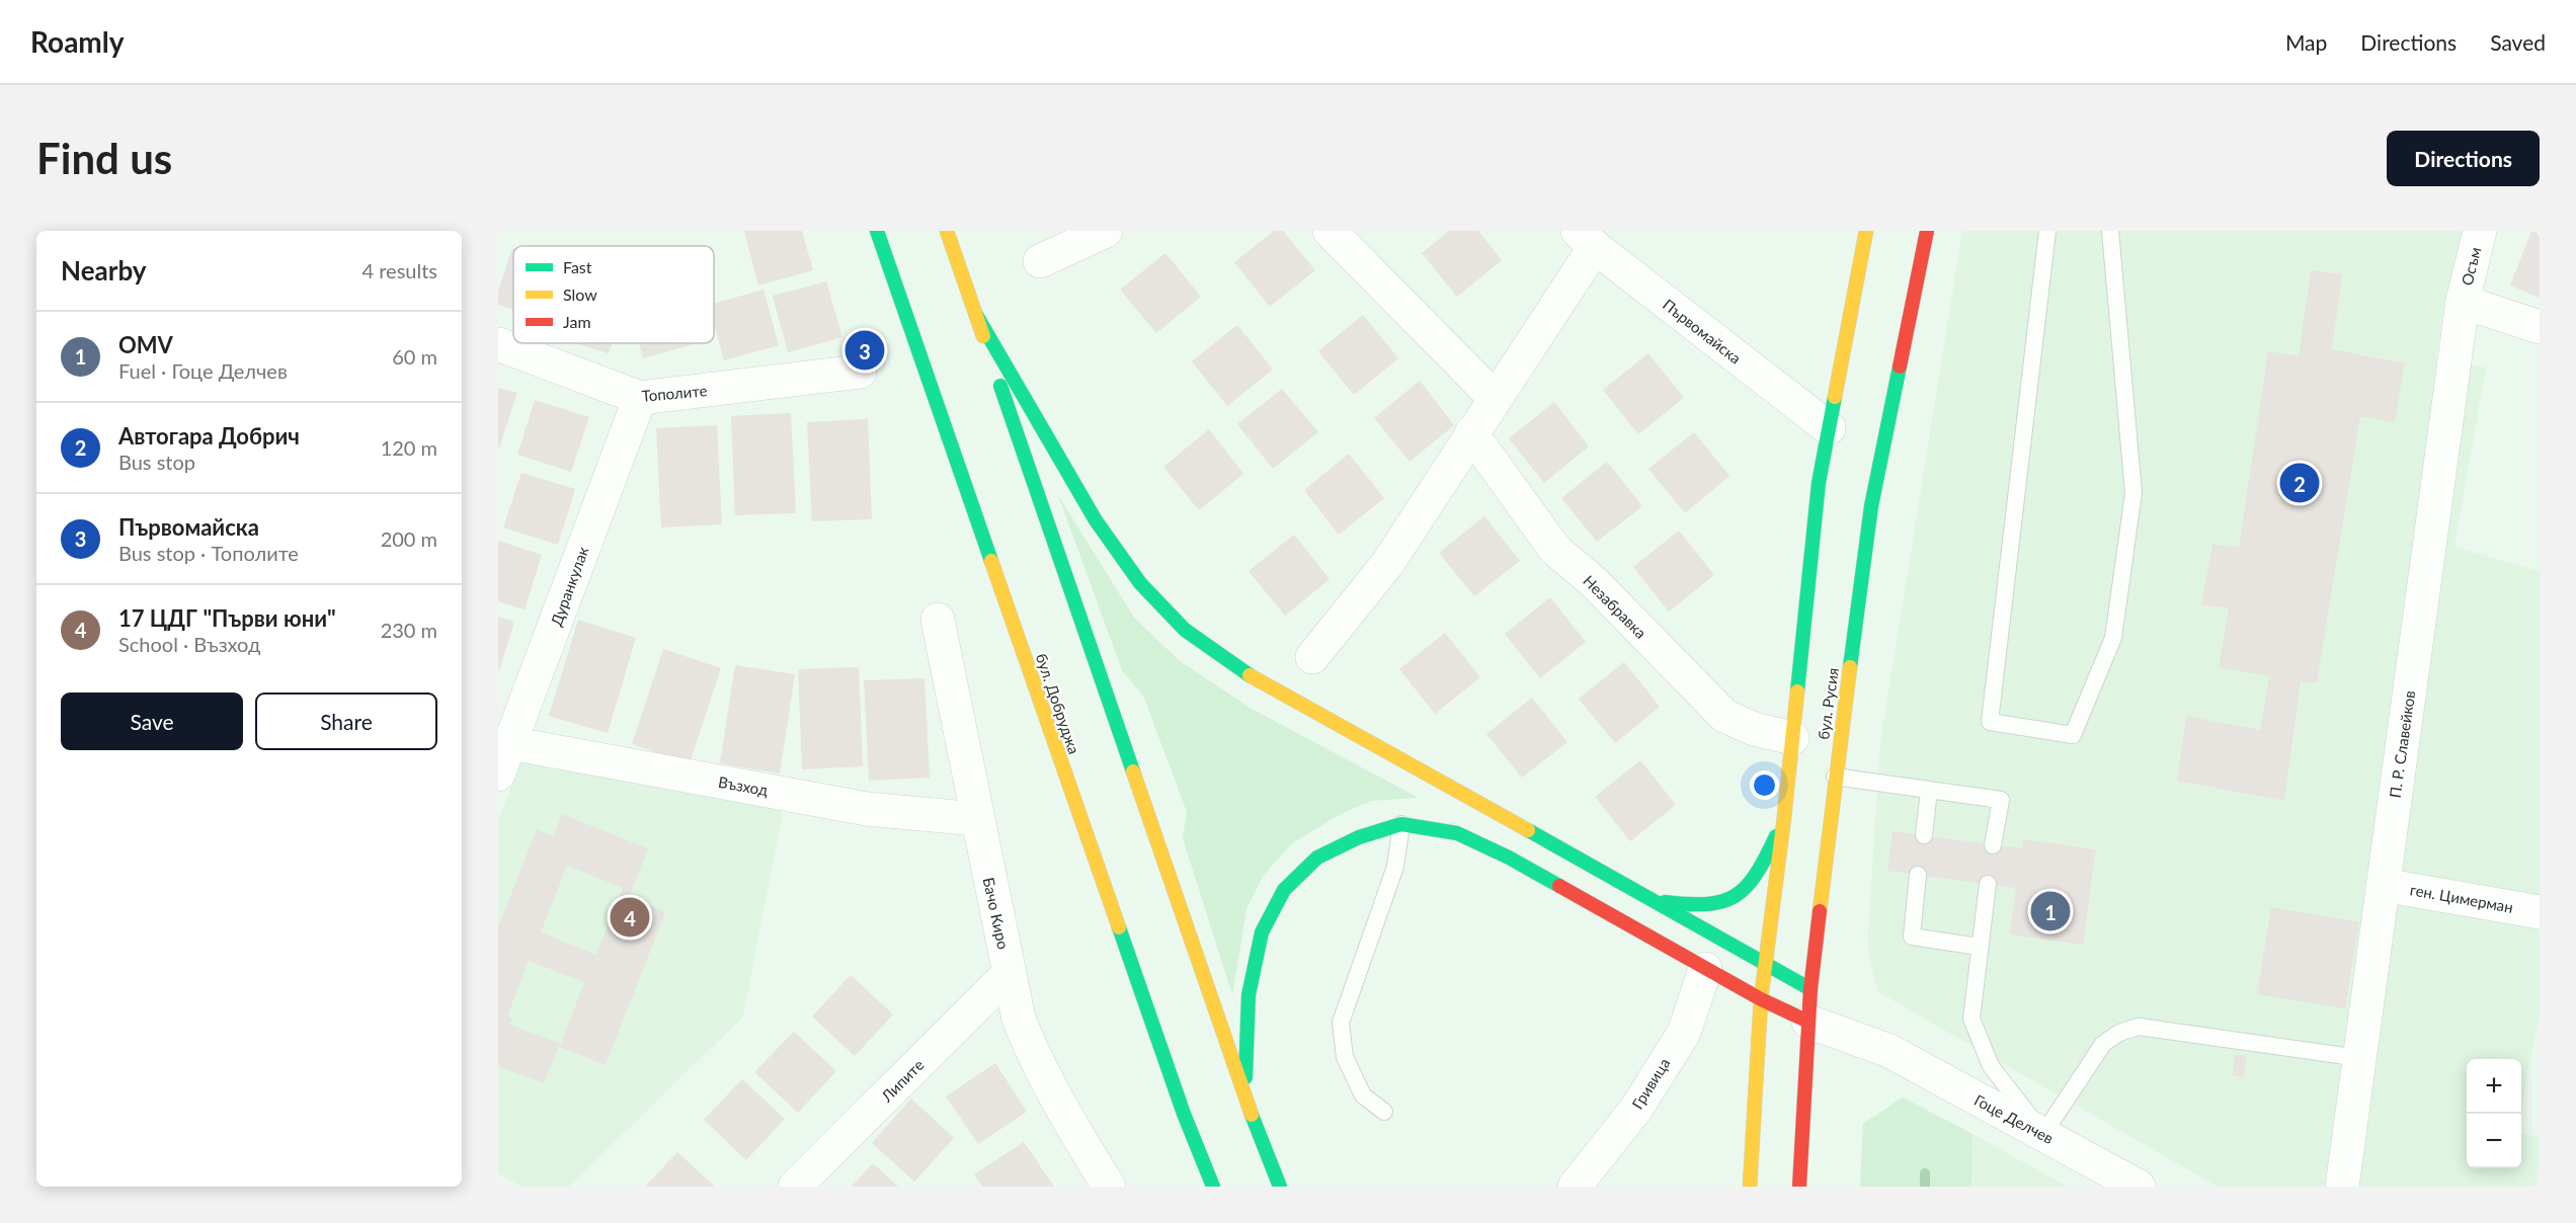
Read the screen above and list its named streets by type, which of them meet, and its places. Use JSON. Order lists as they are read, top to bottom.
{
  "streets": {
    "main road": ["бул. Добруджа", "бул. Русия"],
    "street": [
      "Осъм",
      "Първомайска",
      "Тополите",
      "Дуранкулак",
      "Незабравка",
      "П. Р. Славейков",
      "Възход",
      "ген. Цимерман",
      "Бачо Киро",
      "Липите",
      "Гривица",
      "Гоце Делчев"
    ]
  },
  "crossings": [
    ["Осъм", "П. Р. Славейков"],
    ["Първомайска", "бул. Русия"],
    ["Тополите", "Дуранкулак"],
    ["Дуранкулак", "Възход"],
    ["Незабравка", "бул. Русия"],
    ["бул. Русия", "Гоце Делчев"],
    ["П. Р. Славейков", "ген. Цимерман"],
    ["Възход", "Бачо Киро"],
    ["Бачо Киро", "Липите"]
  ],
  "legend": ["Fast", "Slow", "Jam"],
  "page": {
    "header": "Roamly",
    "nav": ["Map", "Directions", "Saved"],
    "buttons": [
      "Directions",
      ["Save", "Share"]
    ],
    "title": "Find us",
    "heading": ["Nearby", "4 results"],
    "list": [
      {
        "mark": "1",
        "name": "OMV",
        "note": "Fuel · Гоце Делчев",
        "value": "60 m"
      },
      {
        "mark": "2",
        "name": "Автогара Добрич",
        "note": "Bus stop",
        "value": "120 m"
      },
      {
        "mark": "3",
        "name": "Първомайска",
        "note": "Bus stop · Тополите",
        "value": "200 m"
      },
      {
        "mark": "4",
        "name": "17 ЦДГ \"Първи юни\"",
        "note": "School · Възход",
        "value": "230 m"
      }
    ],
    "pins": [
      "3",
      "2",
      "1",
      "4"
    ],
    "map_buttons": ["+", "−"]
  }
}
